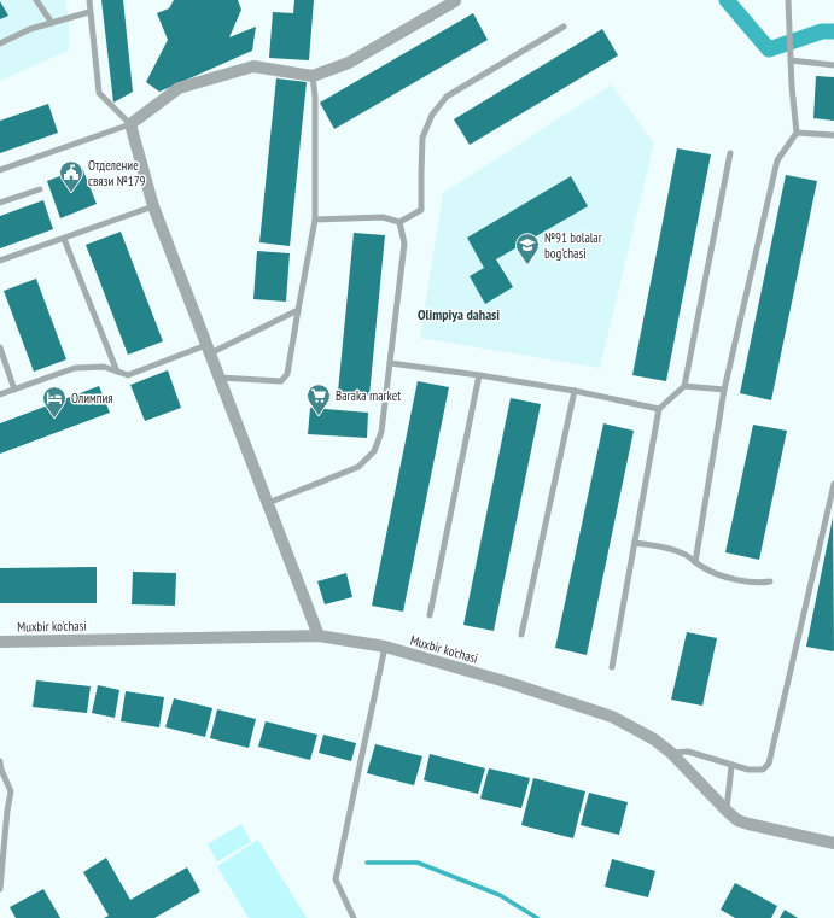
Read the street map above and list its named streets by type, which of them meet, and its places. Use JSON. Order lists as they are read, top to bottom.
{
  "streets": {
    "street": ["Muxbir ko'chasi"]
  },
  "districts": ["Olimpiya dahasi"],
  "places": {
    "public building": ["Отделение связи №179"],
    "school or university": ["№91 bolalar bog'chasi"],
    "supermarket": ["Baraka market"],
    "hotel": ["Олимпия"]
  }
}
